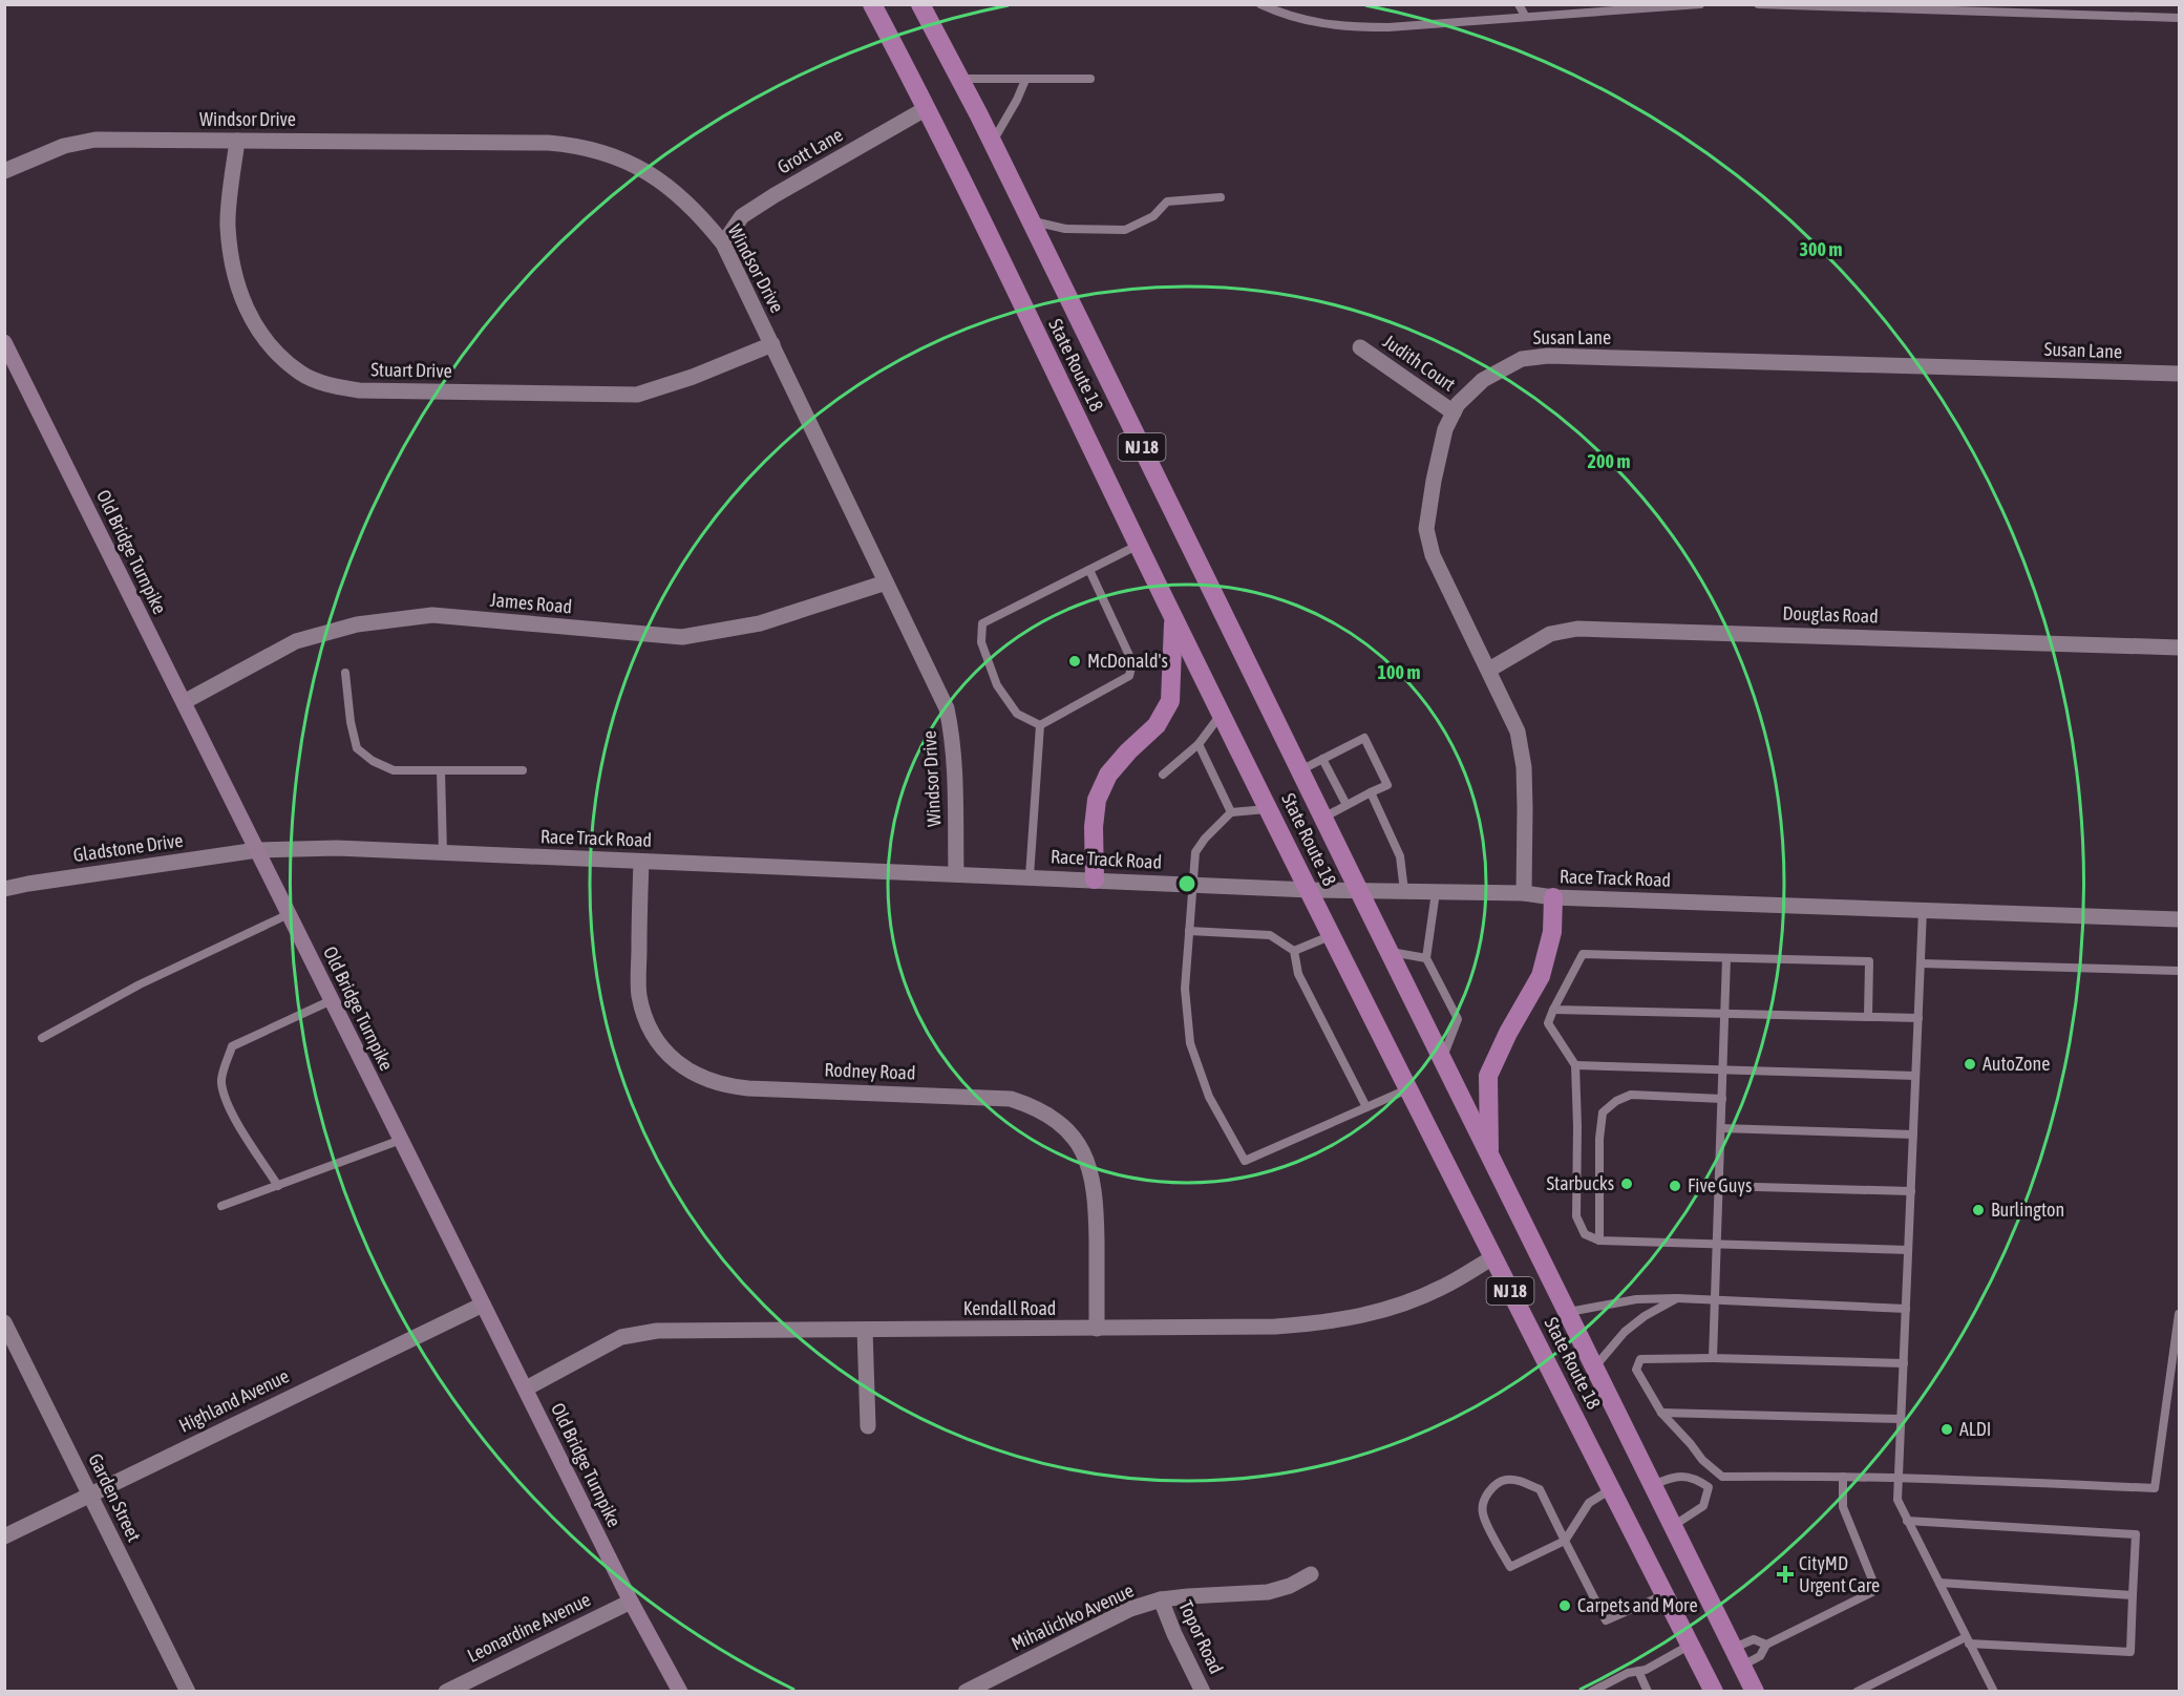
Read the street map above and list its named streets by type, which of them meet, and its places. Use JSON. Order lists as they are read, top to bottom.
{
  "streets": {
    "highway": ["State Route 18", "NJ 18"],
    "street": [
      "Windsor Drive",
      "Grott Lane",
      "Susan Lane",
      "Judith Court",
      "Stuart Drive",
      "Old Bridge Turnpike",
      "James Road",
      "Douglas Road",
      "Race Track Road",
      "Gladstone Drive",
      "Rodney Road",
      "Kendall Road",
      "Highland Avenue",
      "Garden Street",
      "Mihalichko Avenue",
      "Leonardine Avenue",
      "Topor Road"
    ]
  },
  "crossings": [
    ["Windsor Drive", "Grott Lane"],
    ["Windsor Drive", "Stuart Drive"],
    ["Windsor Drive", "James Road"],
    ["Windsor Drive", "Race Track Road"],
    ["Grott Lane", "State Route 18"],
    ["Susan Lane", "Judith Court"],
    ["Susan Lane", "Douglas Road"],
    ["Susan Lane", "Race Track Road"],
    ["State Route 18", "Race Track Road"],
    ["State Route 18", "Kendall Road"],
    ["Old Bridge Turnpike", "James Road"],
    ["Old Bridge Turnpike", "Race Track Road"],
    ["Old Bridge Turnpike", "Gladstone Drive"],
    ["Old Bridge Turnpike", "Kendall Road"],
    ["Old Bridge Turnpike", "Highland Avenue"],
    ["Old Bridge Turnpike", "Leonardine Avenue"],
    ["Race Track Road", "Gladstone Drive"],
    ["Race Track Road", "Rodney Road"],
    ["Rodney Road", "Kendall Road"],
    ["Highland Avenue", "Garden Street"],
    ["Mihalichko Avenue", "Topor Road"]
  ],
  "places": {
    "other": [
      "McDonald's",
      "AutoZone",
      "Starbucks",
      "Five Guys",
      "Burlington",
      "ALDI",
      "Carpets and More"
    ],
    "health": ["CityMD Urgent Care"]
  },
  "rings": ["300 m", "200 m", "100 m"]
}
